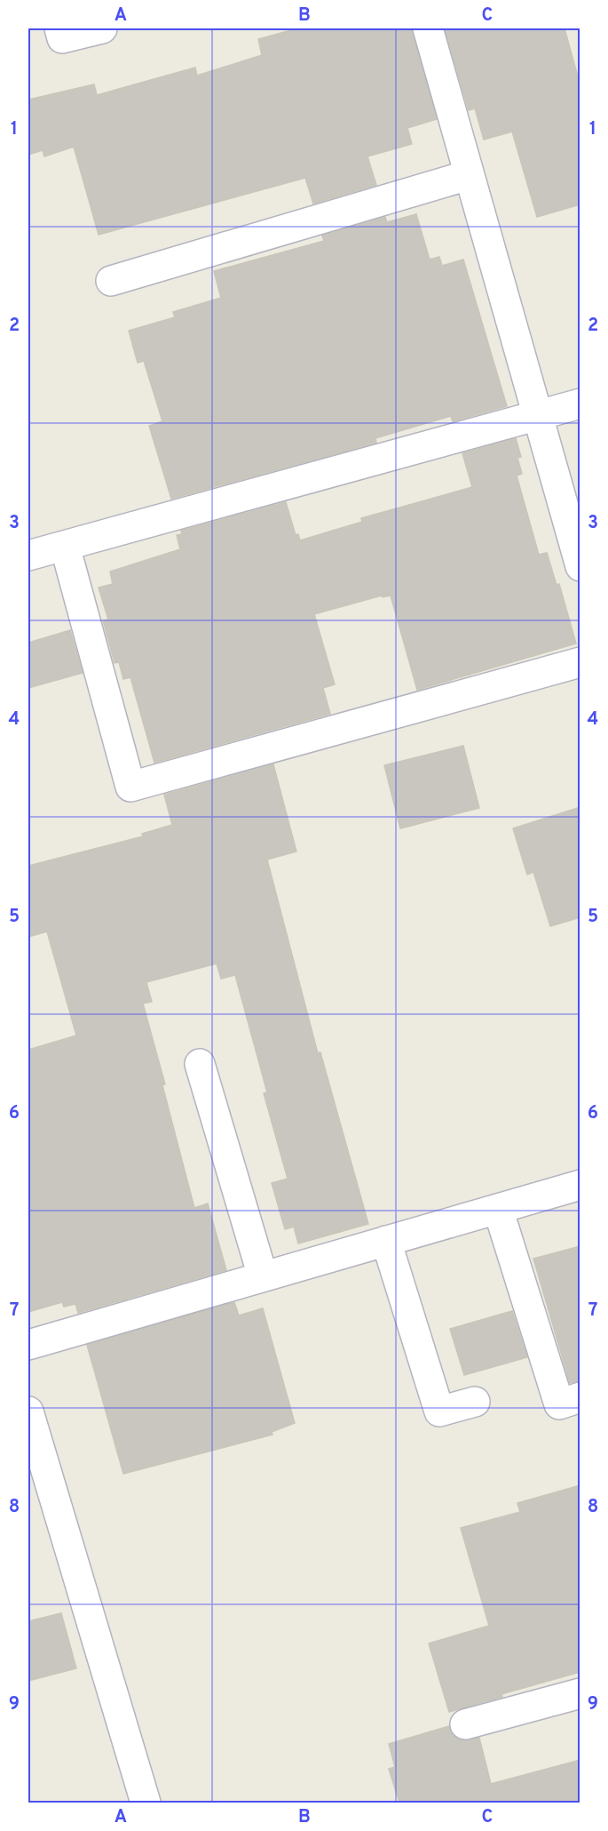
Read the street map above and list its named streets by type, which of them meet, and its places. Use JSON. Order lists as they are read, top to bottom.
{
  "grid": {
    "columns": ["A", "B", "C"],
    "rows": [
      "1",
      "2",
      "3",
      "4",
      "5",
      "6",
      "7",
      "8",
      "9"
    ]
  }
}
